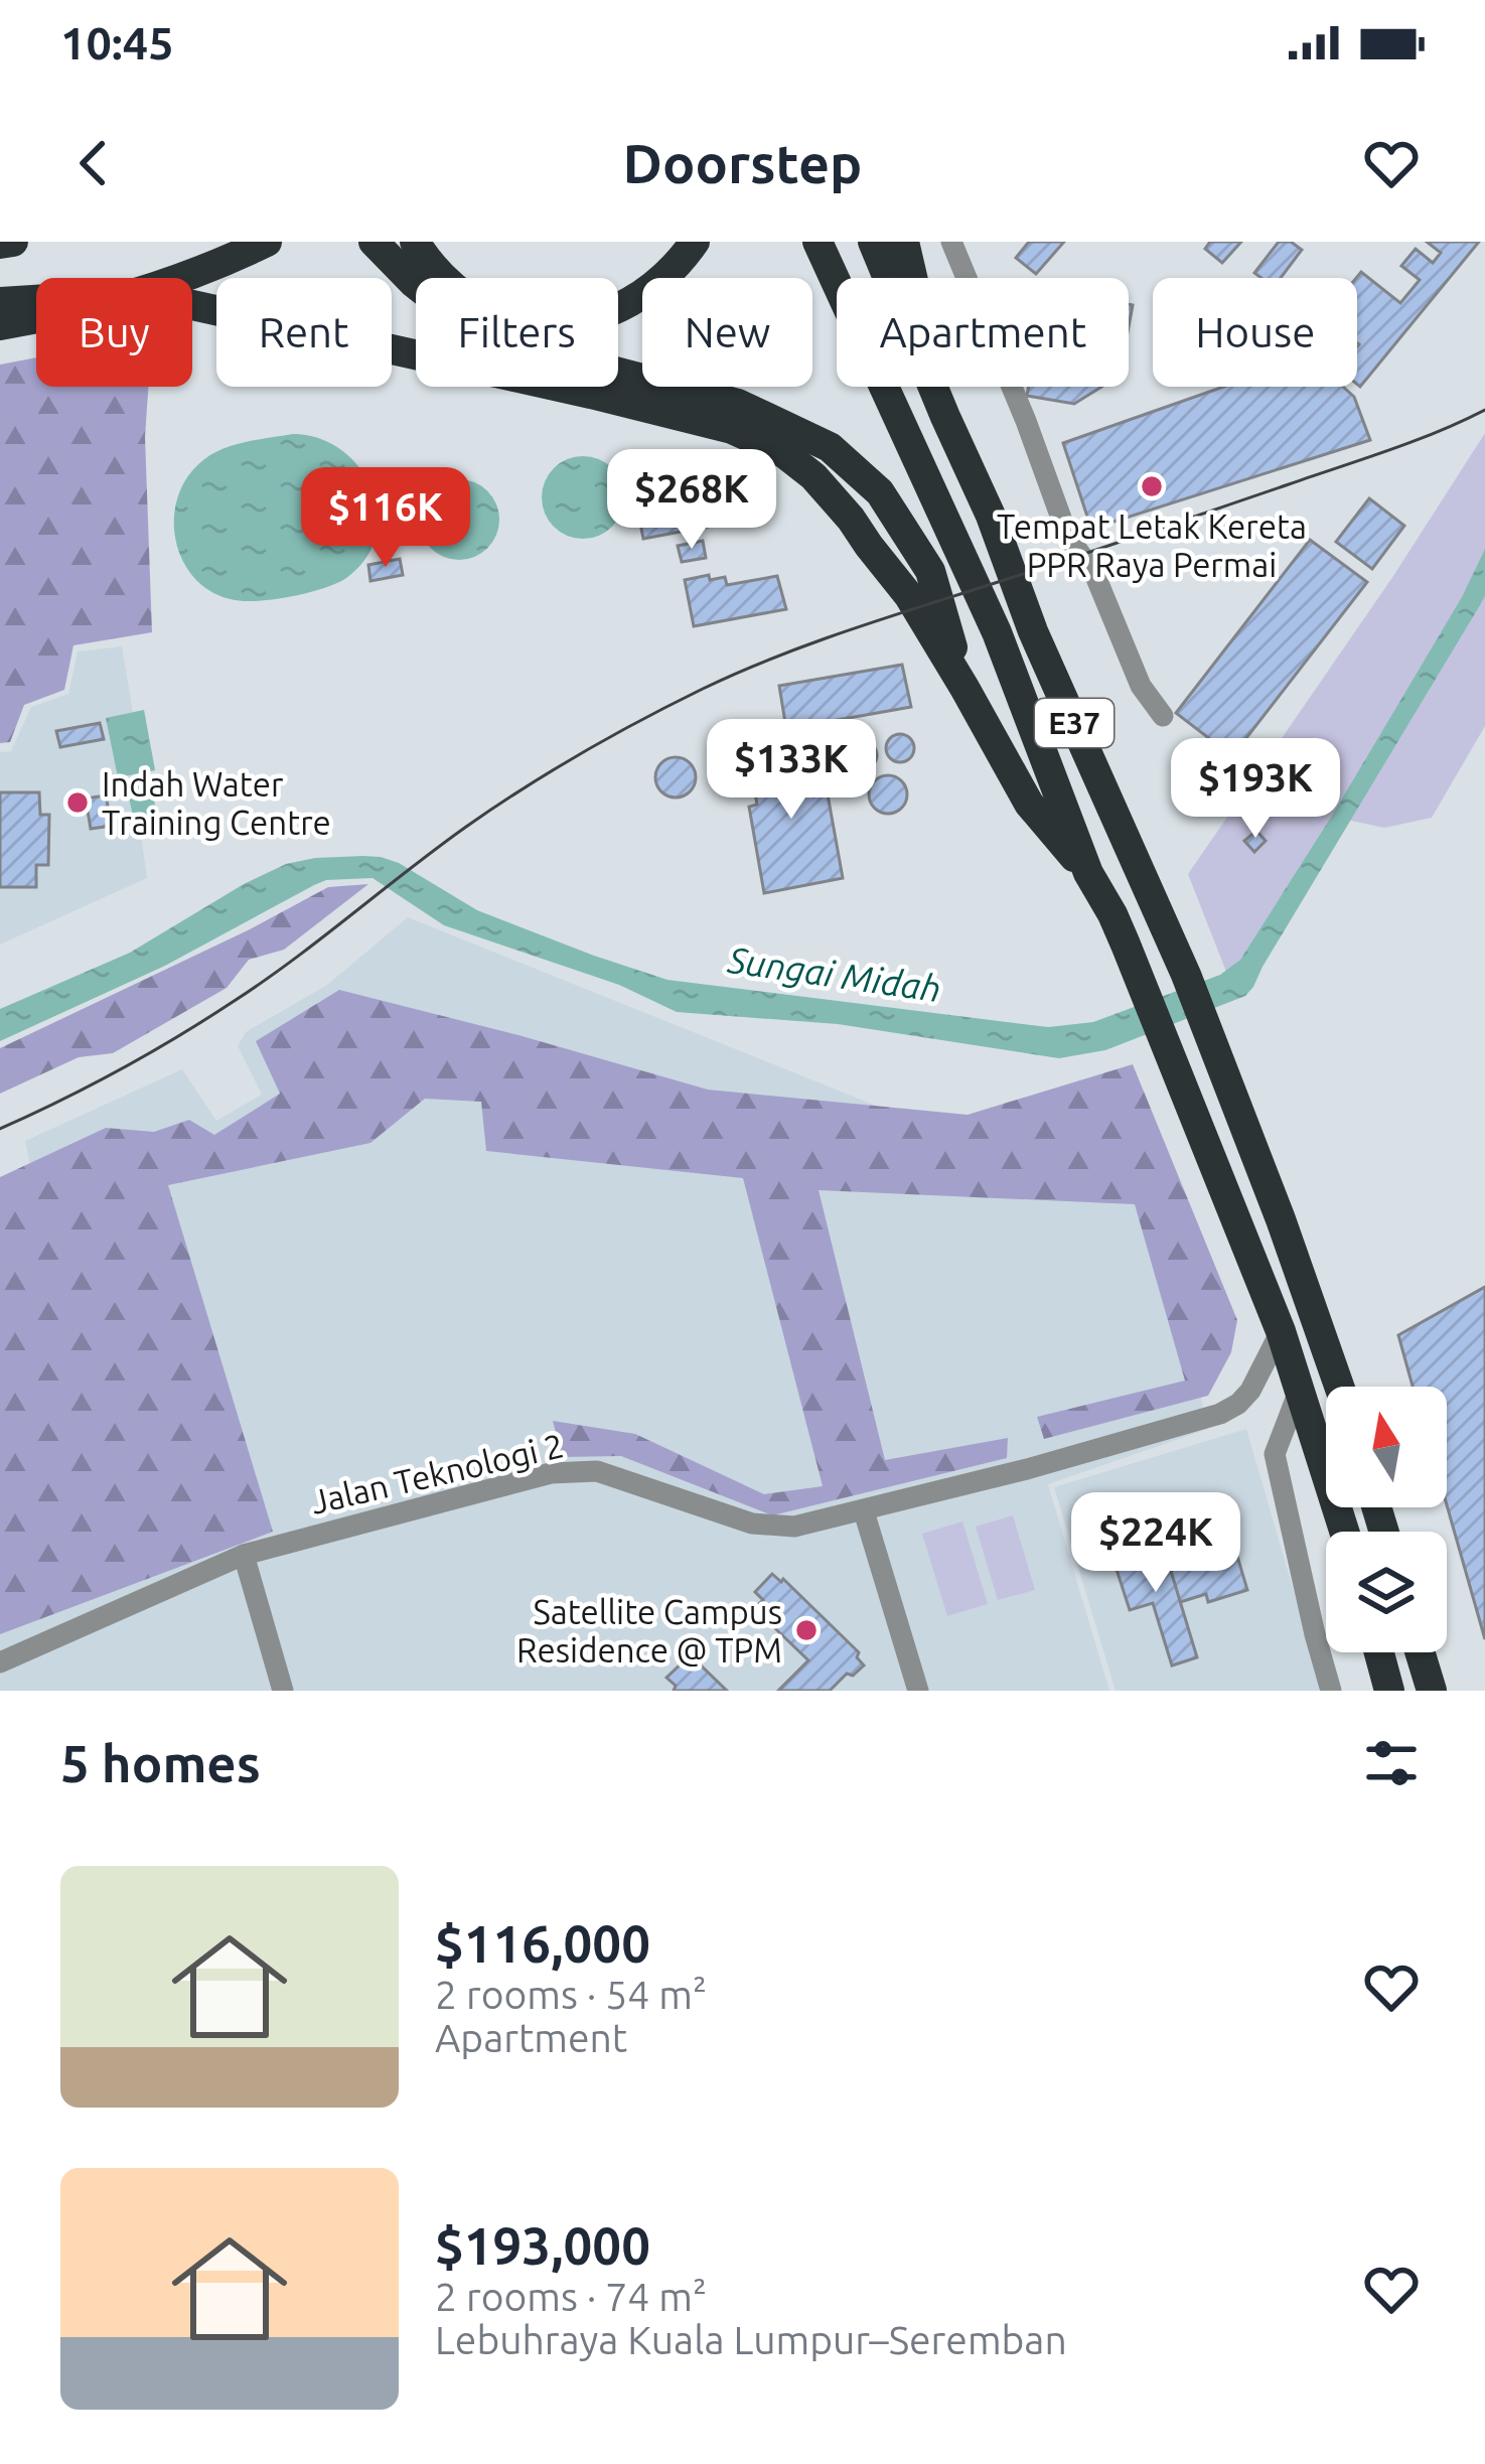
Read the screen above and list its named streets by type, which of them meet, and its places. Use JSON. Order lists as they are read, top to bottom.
{
  "streets": {
    "highway": ["E37"],
    "street": ["Jalan Teknologi 2"]
  },
  "crossings": [
    ["E37", "Jalan Teknologi 2"]
  ],
  "water": ["Sungai Midah"],
  "places": ["Tempat Letak Kereta PPR Raya Permai", "Indah Water Training Centre", "Satellite Campus Residence @ TPM"],
  "north": "top",
  "page": {
    "status": "10:45",
    "header": "Doorstep",
    "chip": [
      "Buy",
      "Rent",
      "Filters",
      "New",
      "Apartment",
      "House"
    ],
    "price": [
      "$268K",
      "$116K",
      "$133K",
      "$193K",
      "$224K"
    ],
    "heading": "5 homes",
    "list": [
      {
        "name": "$116,000",
        "note": "2 rooms · 54 m² · Apartment"
      },
      {
        "name": "$193,000",
        "note": "2 rooms · 74 m² · Lebuhraya Kuala Lumpur–Seremban"
      }
    ]
  }
}
